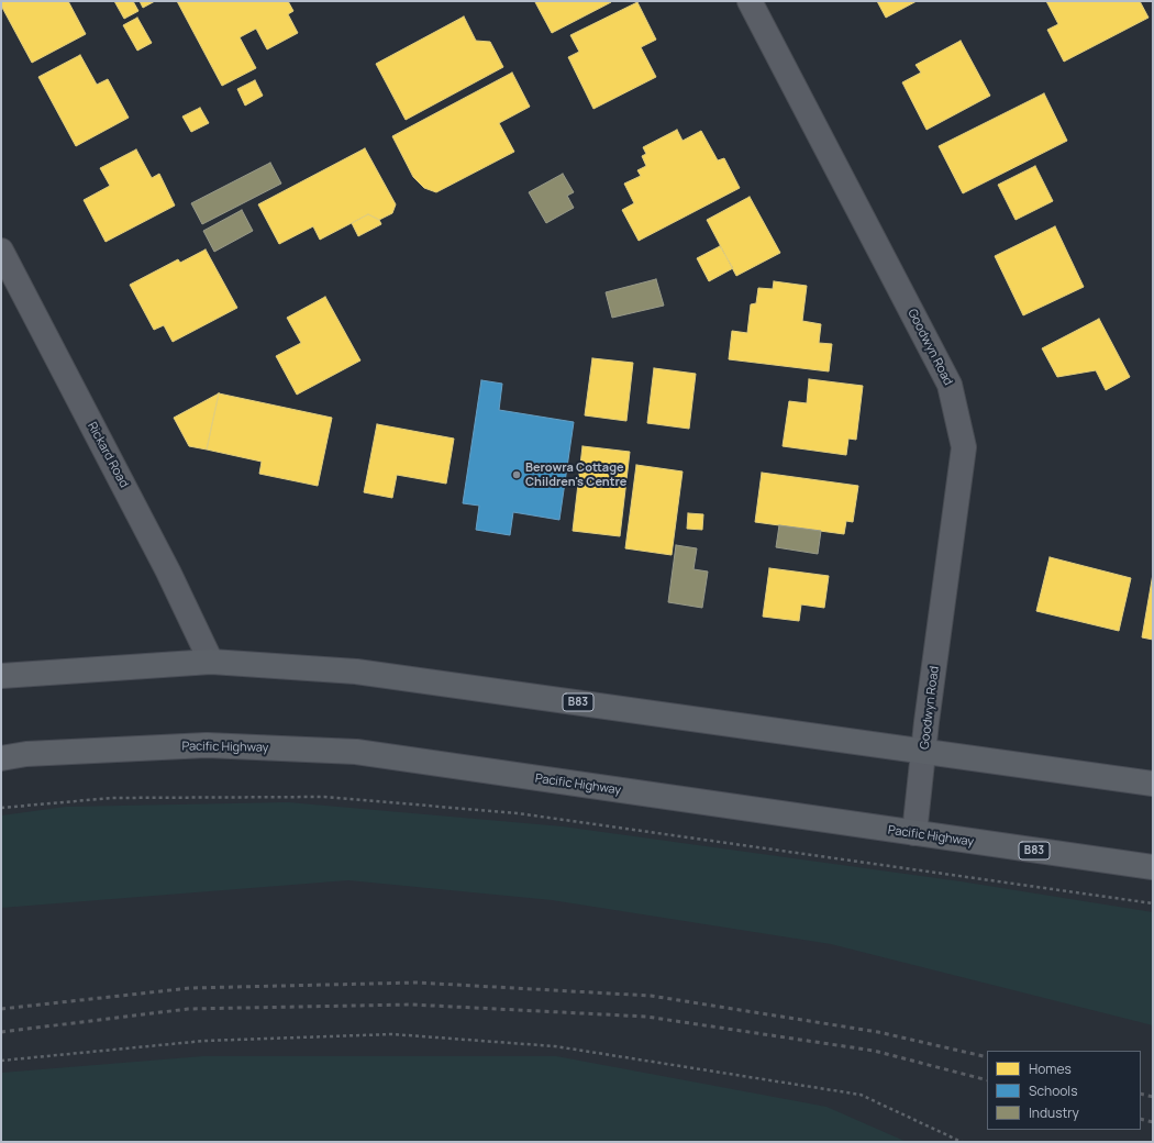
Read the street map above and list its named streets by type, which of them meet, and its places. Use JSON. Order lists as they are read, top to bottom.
{
  "streets": {
    "main road": ["B83", "Pacific Highway"],
    "street": ["Goodwyn Road", "Rickard Road"]
  },
  "crossings": [
    ["Goodwyn Road", "B83"],
    ["Goodwyn Road", "Pacific Highway"],
    ["Rickard Road", "B83"]
  ],
  "places": ["Berowra Cottage Children's Centre"],
  "legend": ["Homes", "Schools", "Industry"]
}
